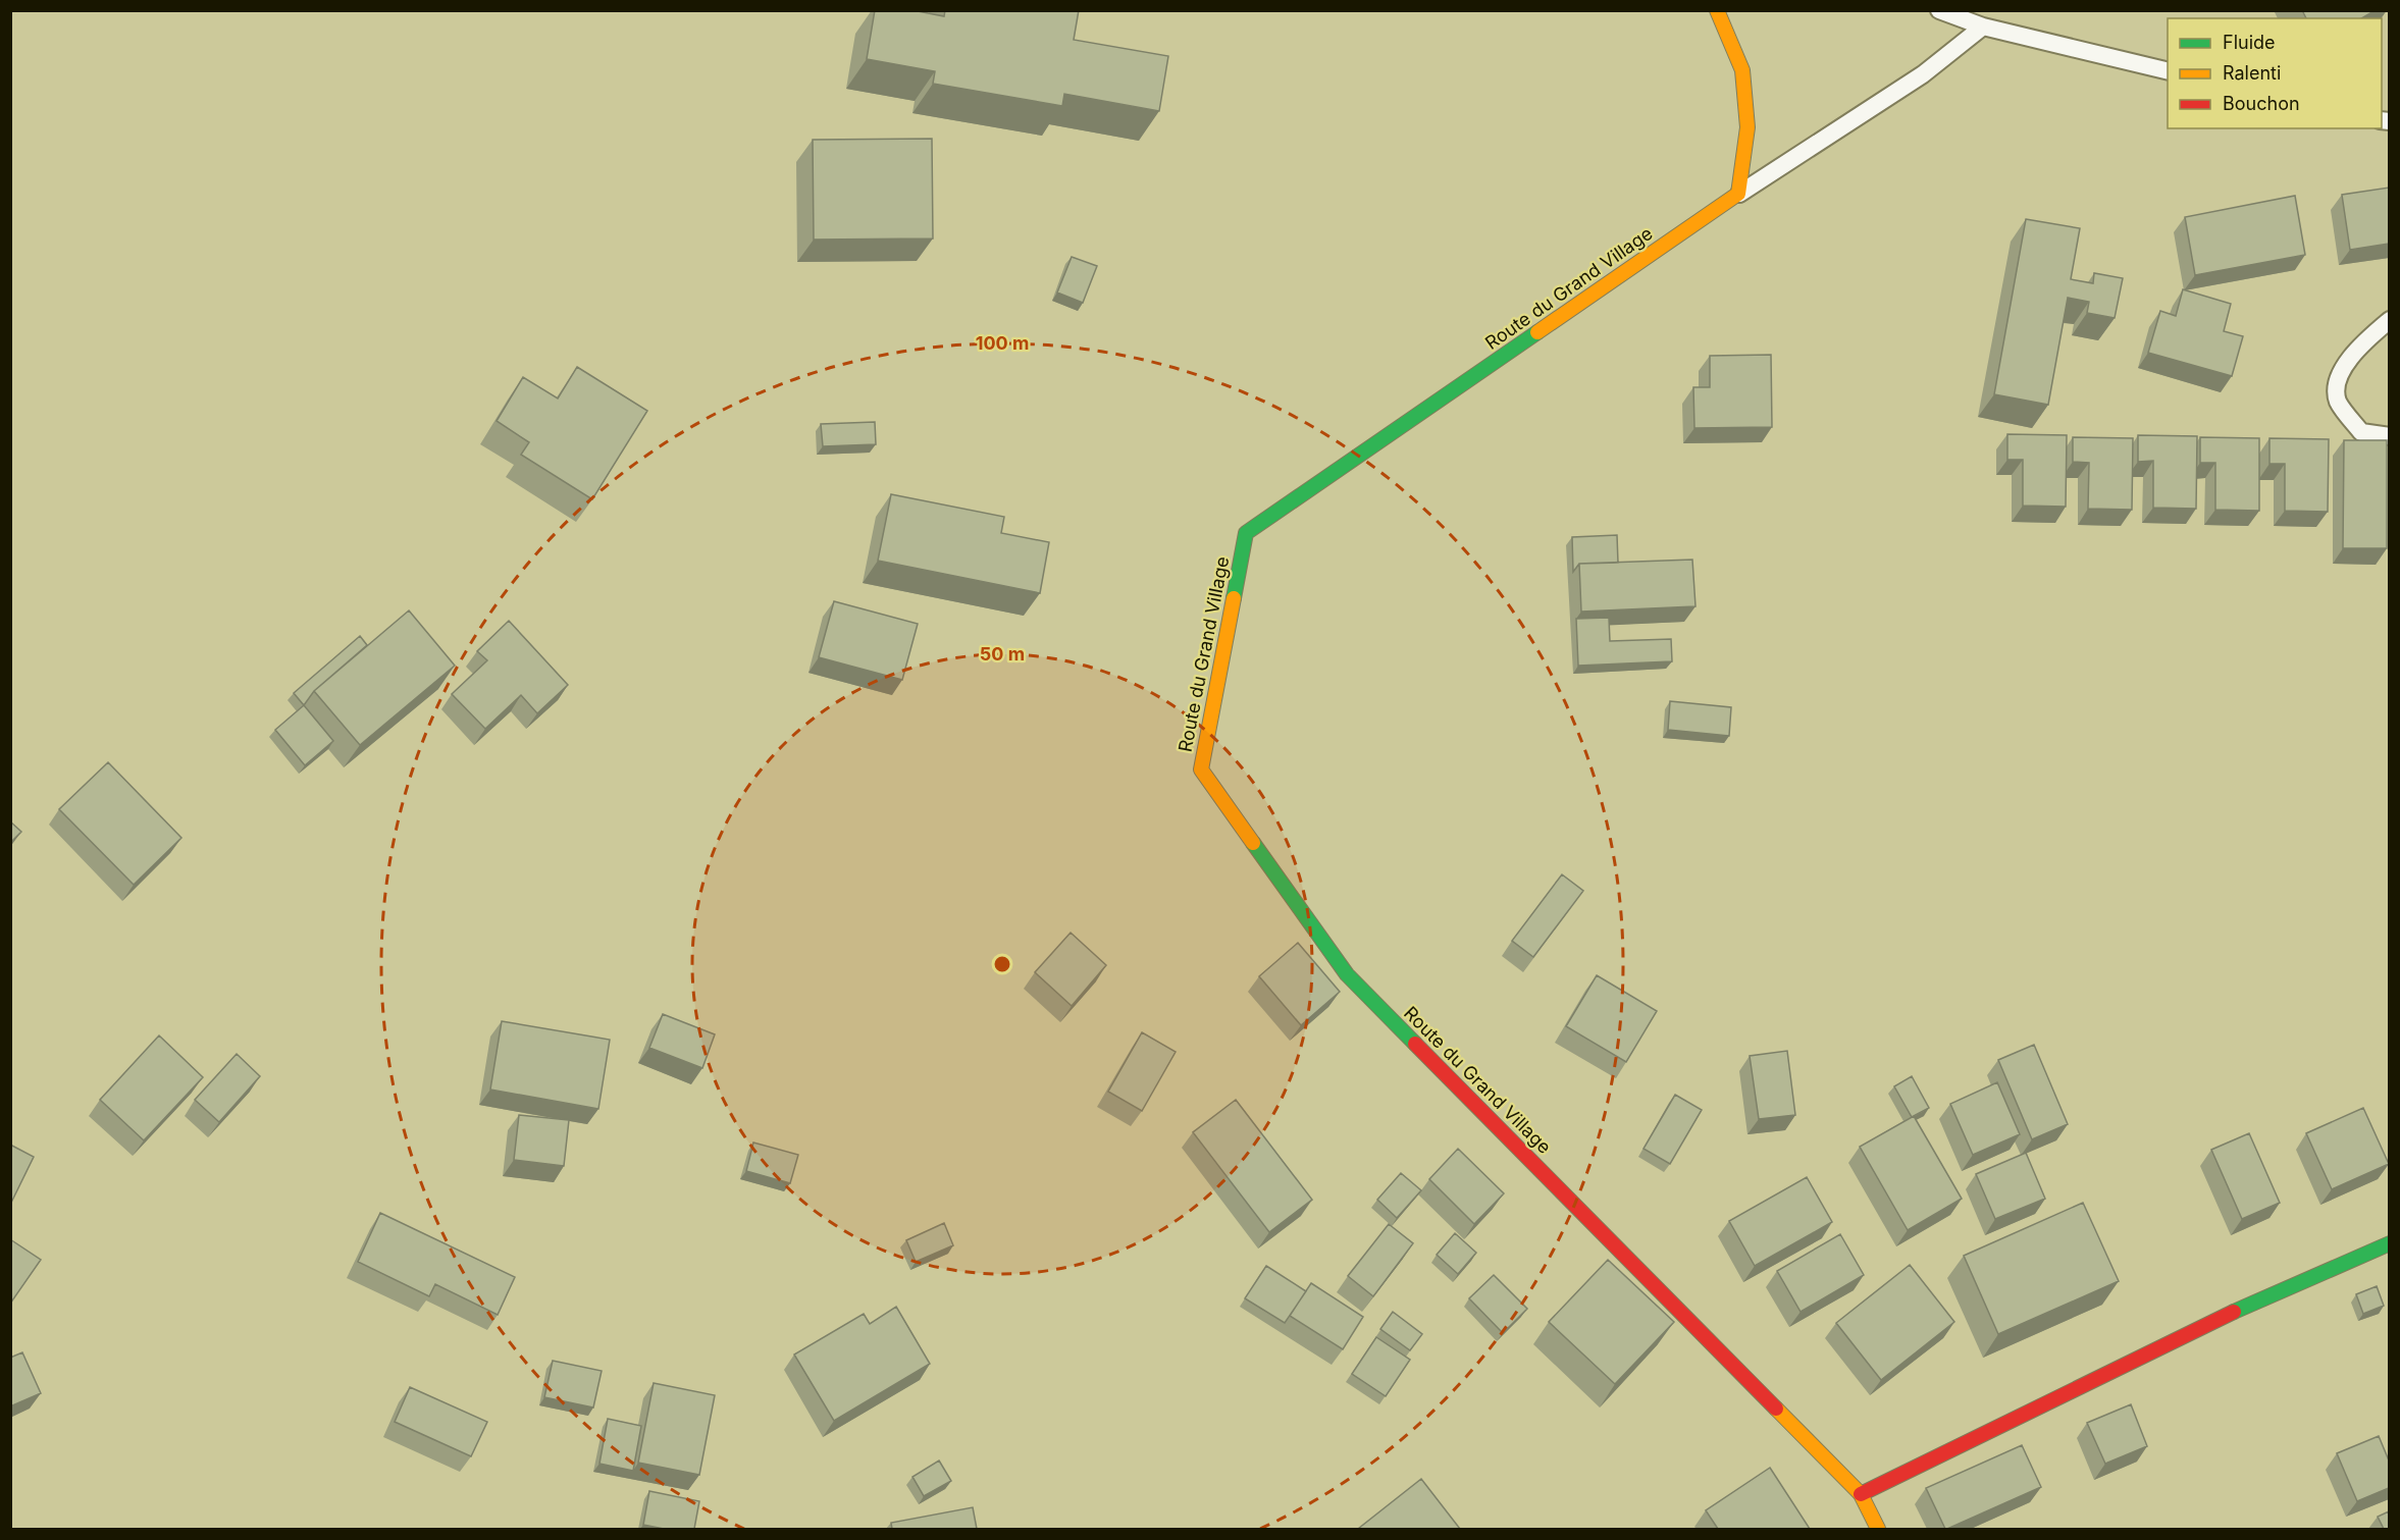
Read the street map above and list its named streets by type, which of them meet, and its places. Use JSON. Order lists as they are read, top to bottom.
{
  "streets": {
    "street": ["Route du Grand Village"]
  },
  "legend": ["Fluide", "Ralenti", "Bouchon"],
  "rings": ["100 m", "50 m"]
}
